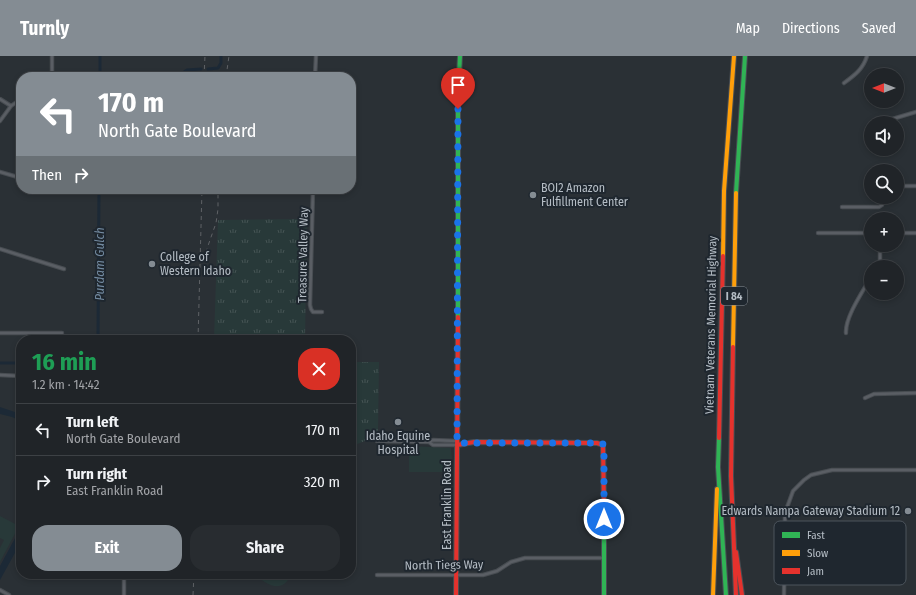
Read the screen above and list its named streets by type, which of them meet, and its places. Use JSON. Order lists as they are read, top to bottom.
{
  "streets": {
    "main road": ["I 84", "Vietnam Veterans Memorial Highway", "East Franklin Road"],
    "street": ["Treasure Valley Way", "North Tiegs Way"]
  },
  "crossings": [
    ["East Franklin Road", "North Tiegs Way"]
  ],
  "water": ["Purdam Gulch"],
  "places": [
    "BOI2 Amazon Fulfillment Center",
    "College of Western Idaho",
    "Idaho Equine Hospital",
    "Edwards Nampa Gateway Stadium 12"
  ],
  "legend": ["Fast", "Slow", "Jam"],
  "north": "left",
  "page": {
    "header": "Turnly",
    "nav": ["Map", "Directions", "Saved"],
    "map_buttons": ["+", "−"],
    "turn": ["170 m", "North Gate Boulevard"],
    "then": "Then",
    "heading": ["16 min", "1.2 km · 14:42"],
    "list": [
      {
        "name": "Turn left",
        "note": "North Gate Boulevard",
        "value": "170 m"
      },
      {
        "name": "Turn right",
        "note": "East Franklin Road",
        "value": "320 m"
      }
    ],
    "buttons": ["Exit", "Share"]
  }
}
